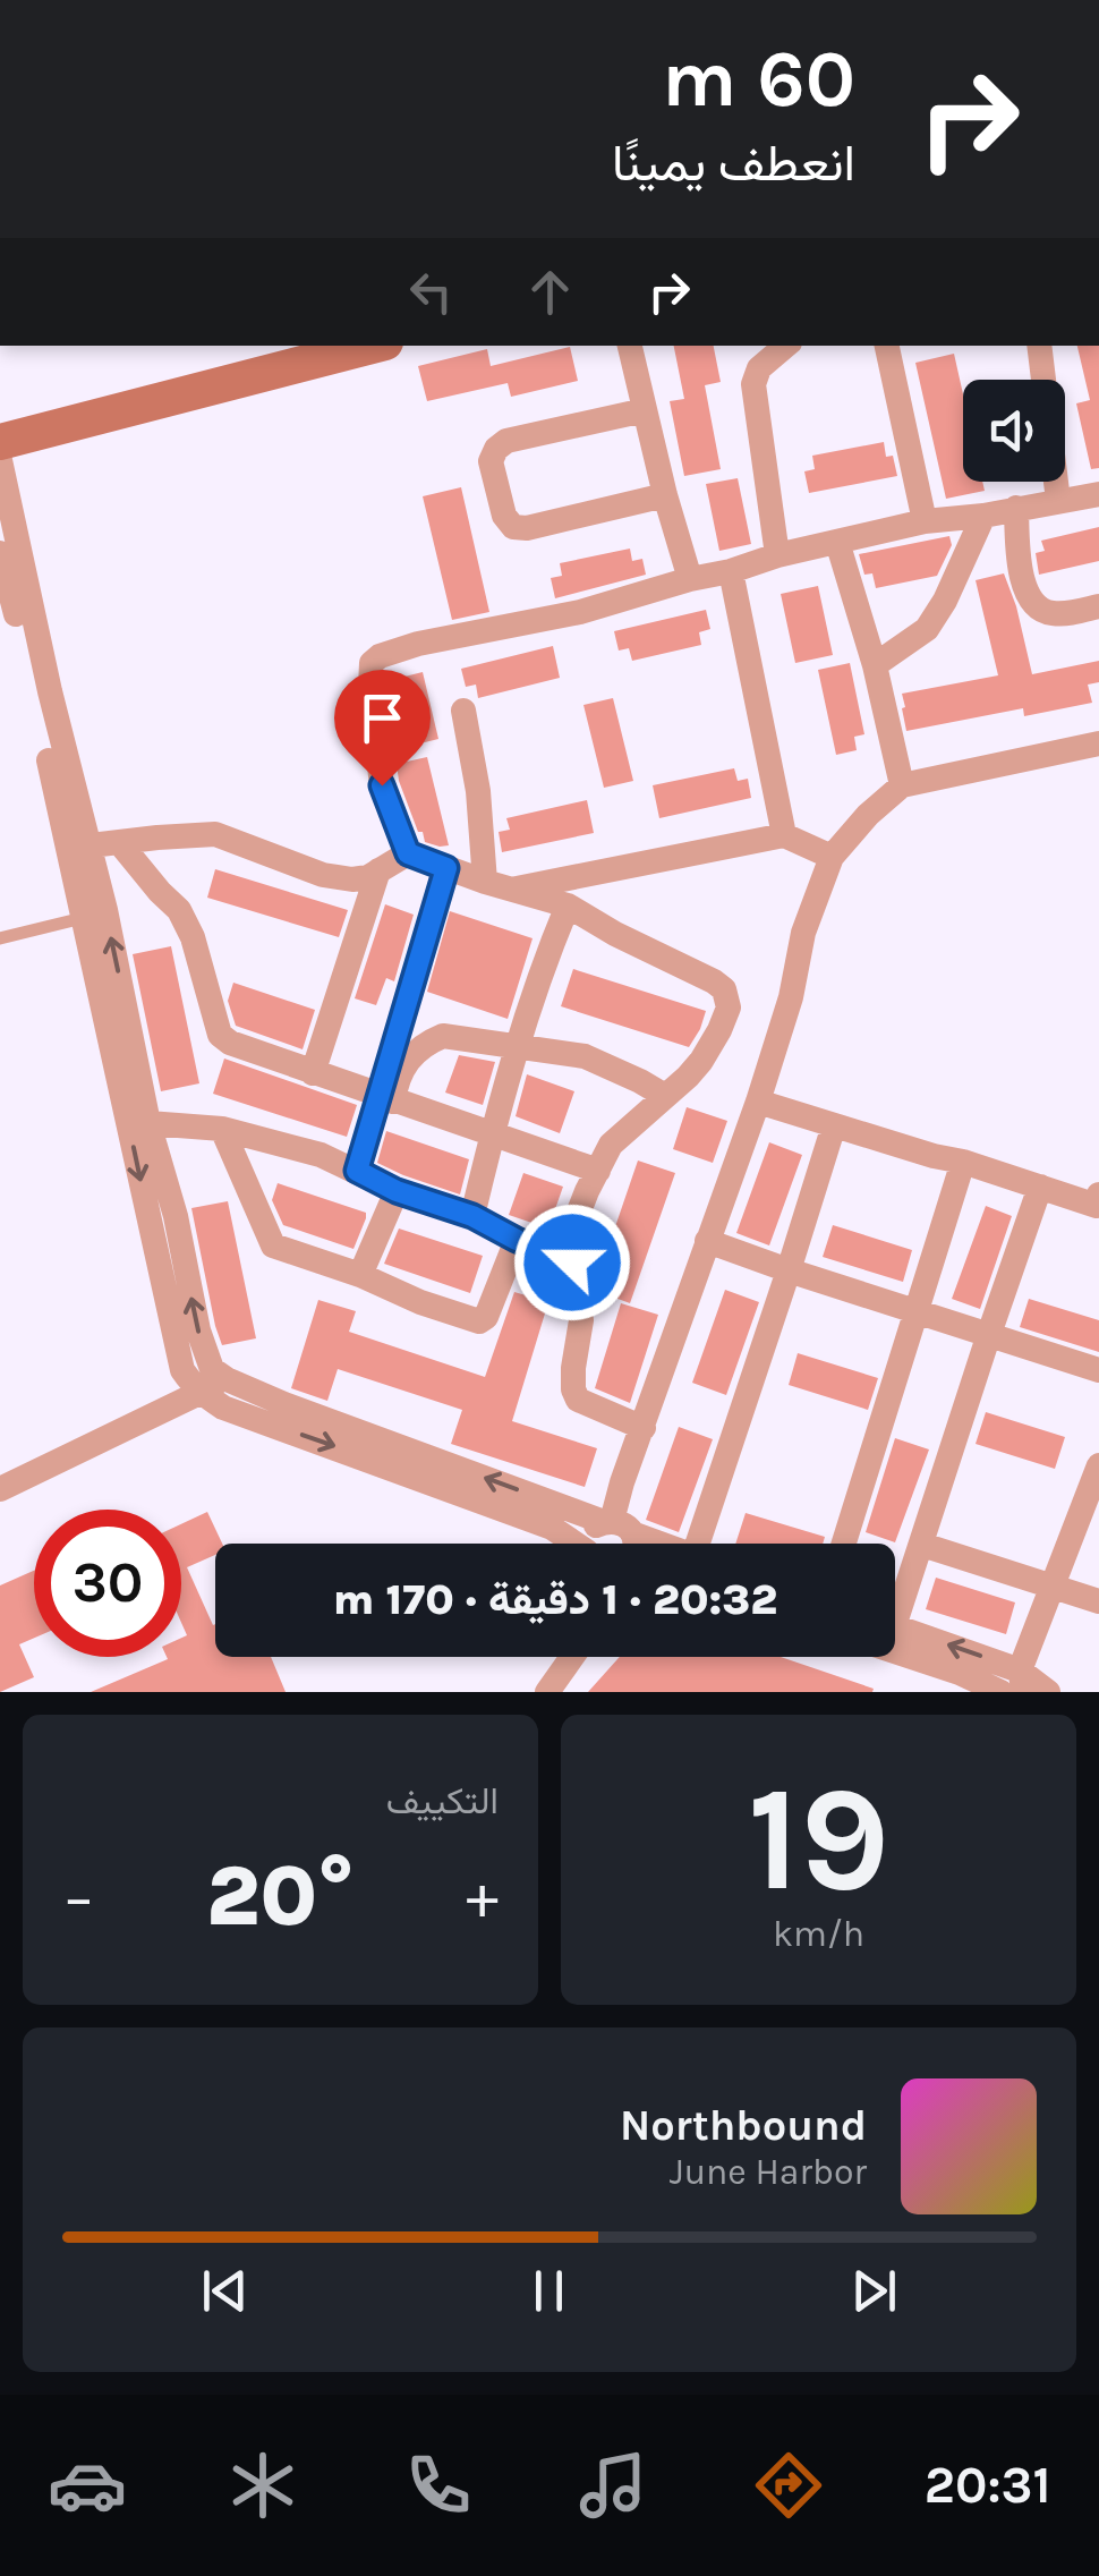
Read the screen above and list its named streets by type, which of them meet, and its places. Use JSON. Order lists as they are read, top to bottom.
{
  "page": {
    "turn": ["60 m", "انعطف يمينًا"],
    "limit": "30",
    "trip": "20:32 · 1 دقيقة · 170 m",
    "tile": [
      ["19", "km/h"],
      "التكييف"
    ],
    "heat": ["−", "20°", "+"],
    "song": ["Northbound", "June Harbor"],
    "tabs": "20:31"
  }
}
